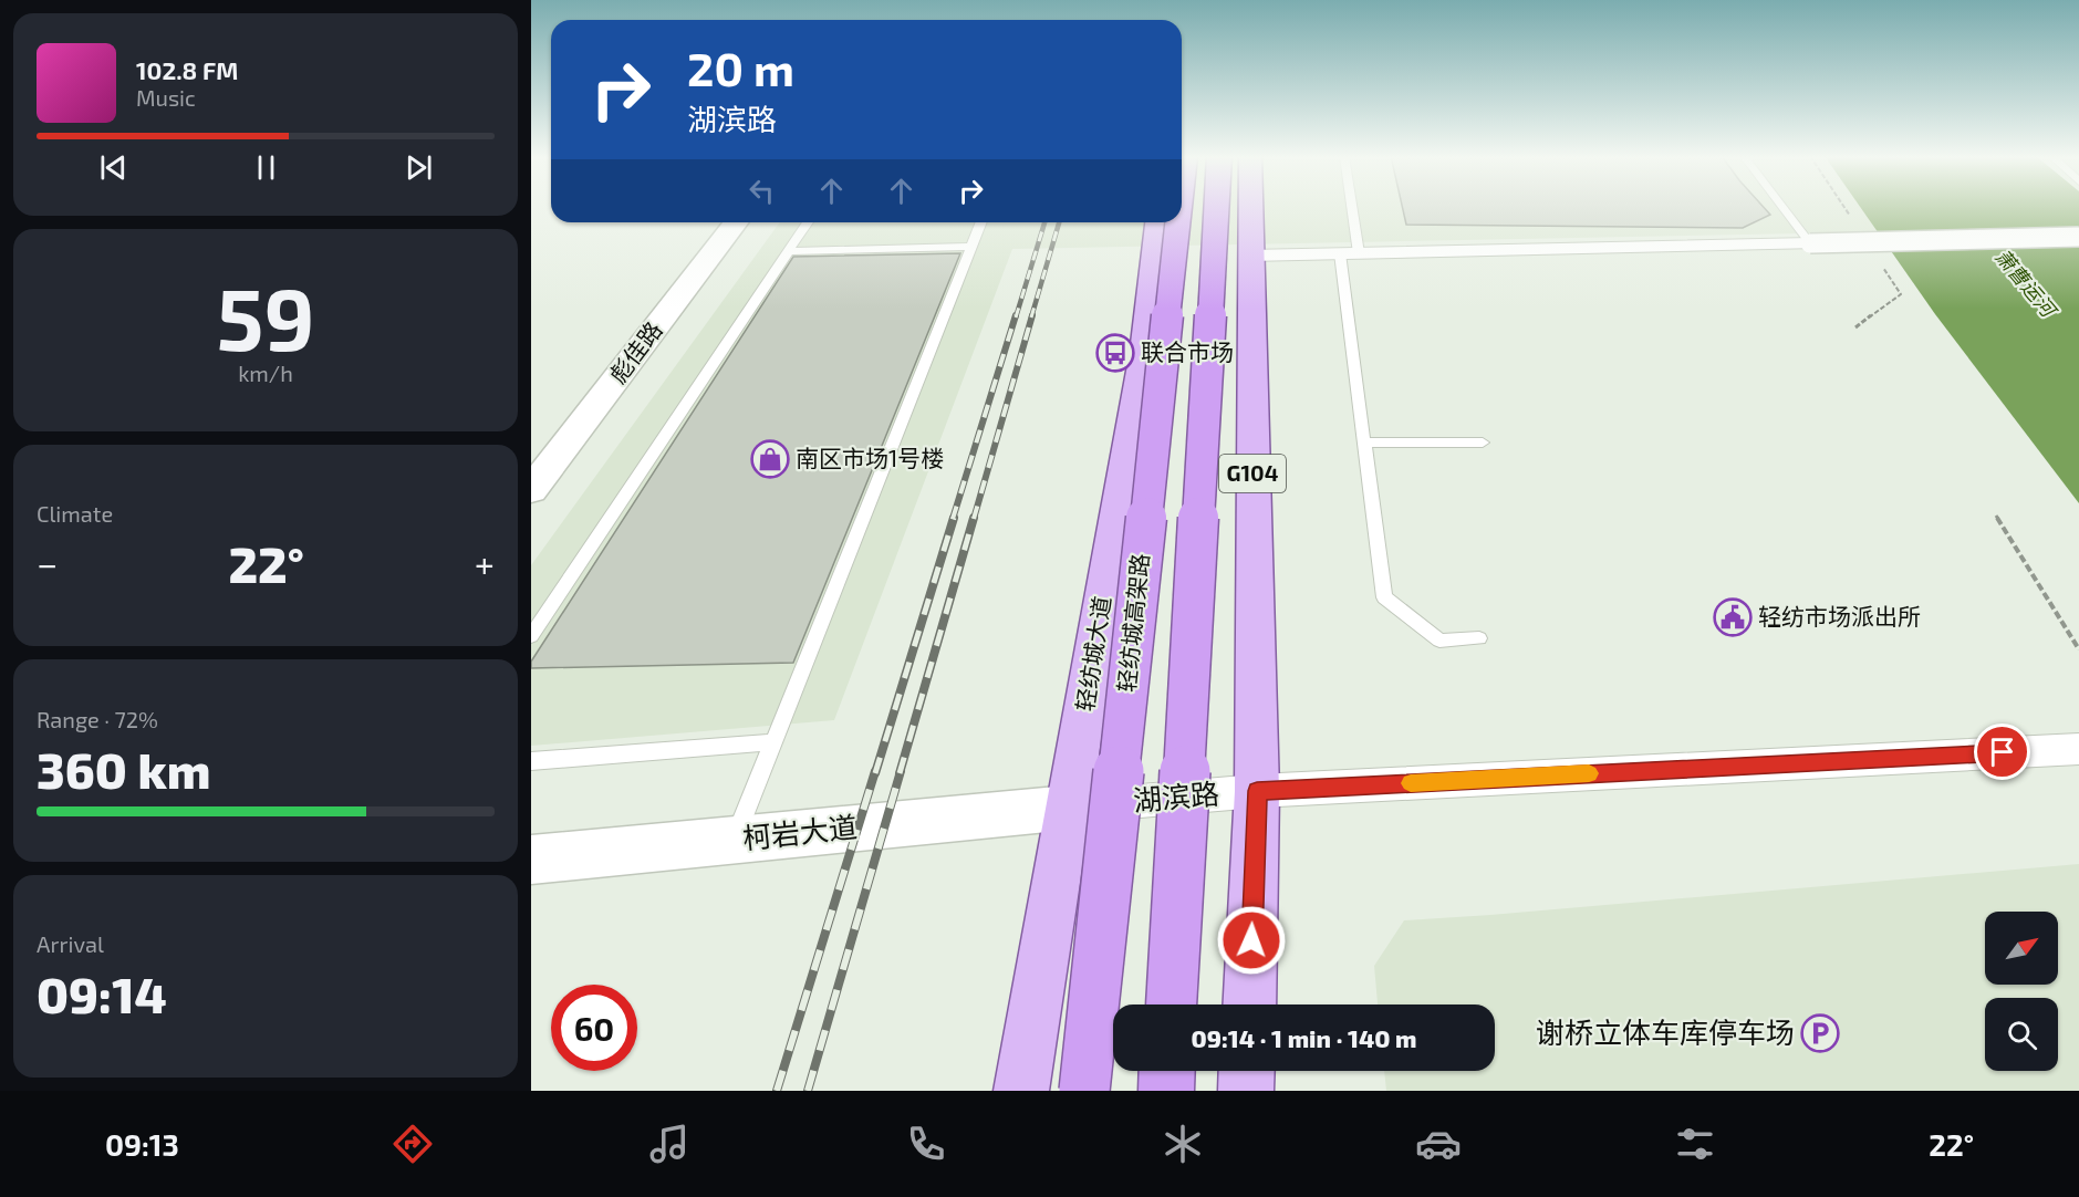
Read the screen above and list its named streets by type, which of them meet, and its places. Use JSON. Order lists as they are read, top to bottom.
{
  "streets": {
    "highway": ["轻纺城高架路"],
    "main road": ["G104", "轻纺城大道"],
    "street": ["彪佳路", "湖滨路", "柯岩大道"]
  },
  "crossings": [
    ["G104", "湖滨路"],
    ["轻纺城大道", "湖滨路"],
    ["轻纺城大道", "柯岩大道"],
    ["湖滨路", "柯岩大道"]
  ],
  "water": ["萧曹运河"],
  "places": {
    "bus stop": ["联合市场"],
    "shop": ["南区市场1号楼"],
    "public building": ["轻纺市场派出所"],
    "parking": ["谢桥立体车库停车场"]
  },
  "north": "top right",
  "page": {
    "turn": ["20 m", "湖滨路"],
    "song": ["102.8 FM", "Music"],
    "tile": [
      ["59", "km/h"],
      "Climate",
      ["Range · 72%", "360 km"],
      ["Arrival", "09:14"]
    ],
    "heat": ["−", "22°", "+"],
    "limit": "60",
    "trip": "09:14 · 1 min · 140 m",
    "tabs": ["09:13", "22°"]
  }
}
